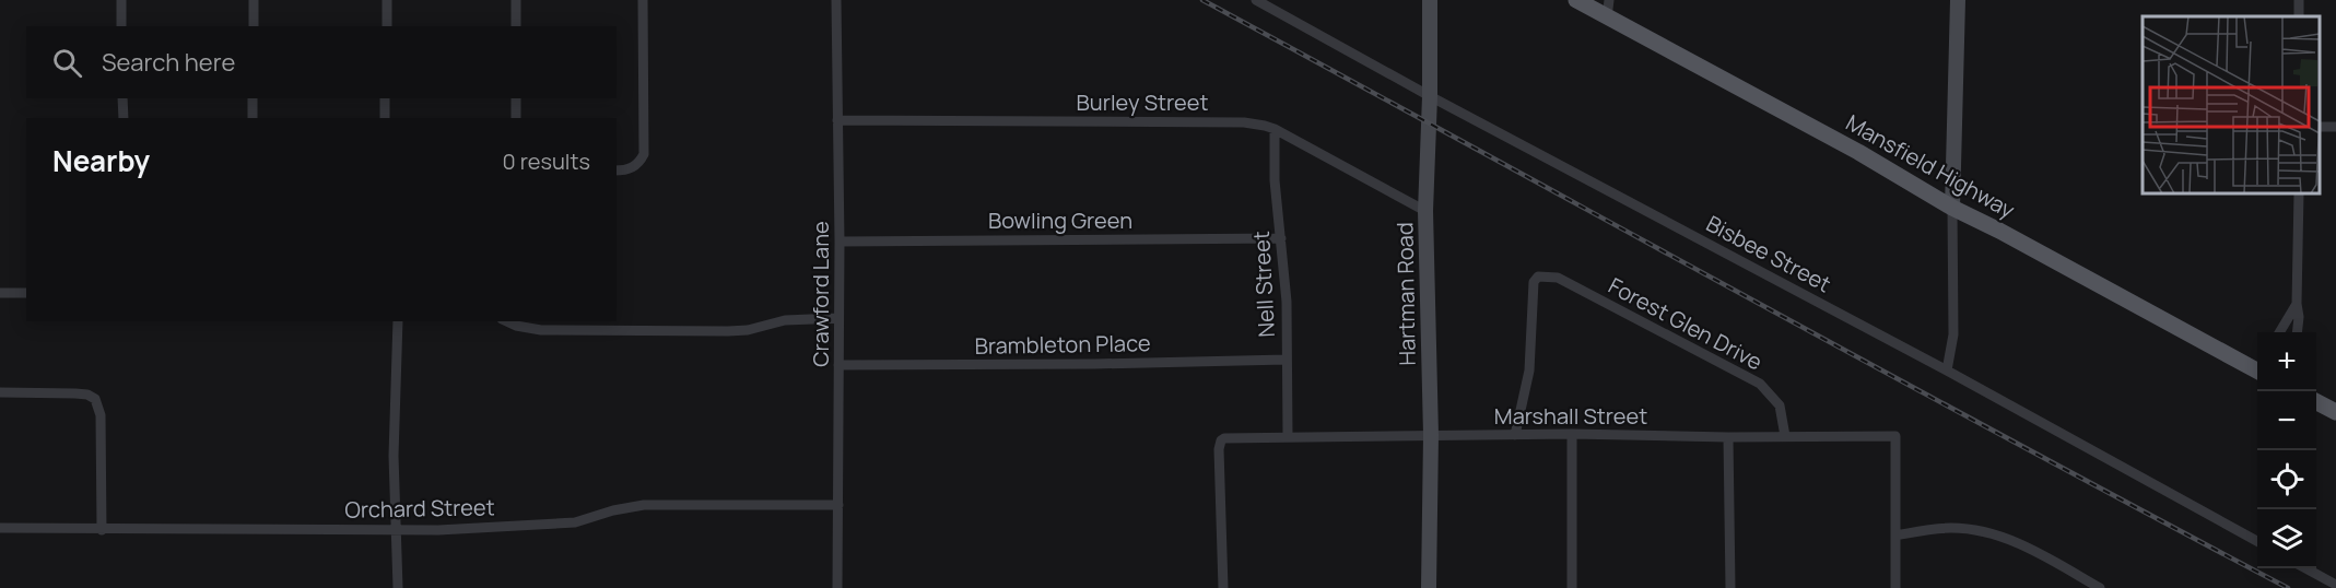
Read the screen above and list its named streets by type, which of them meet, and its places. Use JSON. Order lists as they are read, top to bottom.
{
  "streets": {
    "main road": ["Mansfield Highway"],
    "street": [
      "Burley Street",
      "Bowling Green",
      "Bisbee Street",
      "Nell Street",
      "Crawford Lane",
      "Hartman Road",
      "Forest Glen Drive",
      "Brambleton Place",
      "Marshall Street",
      "Orchard Street"
    ]
  },
  "crossings": [
    ["Burley Street", "Nell Street"],
    ["Burley Street", "Crawford Lane"],
    ["Burley Street", "Hartman Road"],
    ["Bowling Green", "Nell Street"],
    ["Bowling Green", "Crawford Lane"],
    ["Bisbee Street", "Hartman Road"],
    ["Nell Street", "Brambleton Place"],
    ["Nell Street", "Marshall Street"],
    ["Crawford Lane", "Brambleton Place"],
    ["Crawford Lane", "Orchard Street"],
    ["Hartman Road", "Marshall Street"],
    ["Forest Glen Drive", "Marshall Street"]
  ],
  "page": {
    "search": "Search here",
    "heading": ["Nearby", "0 results"],
    "map_buttons": ["+", "−"]
  }
}
